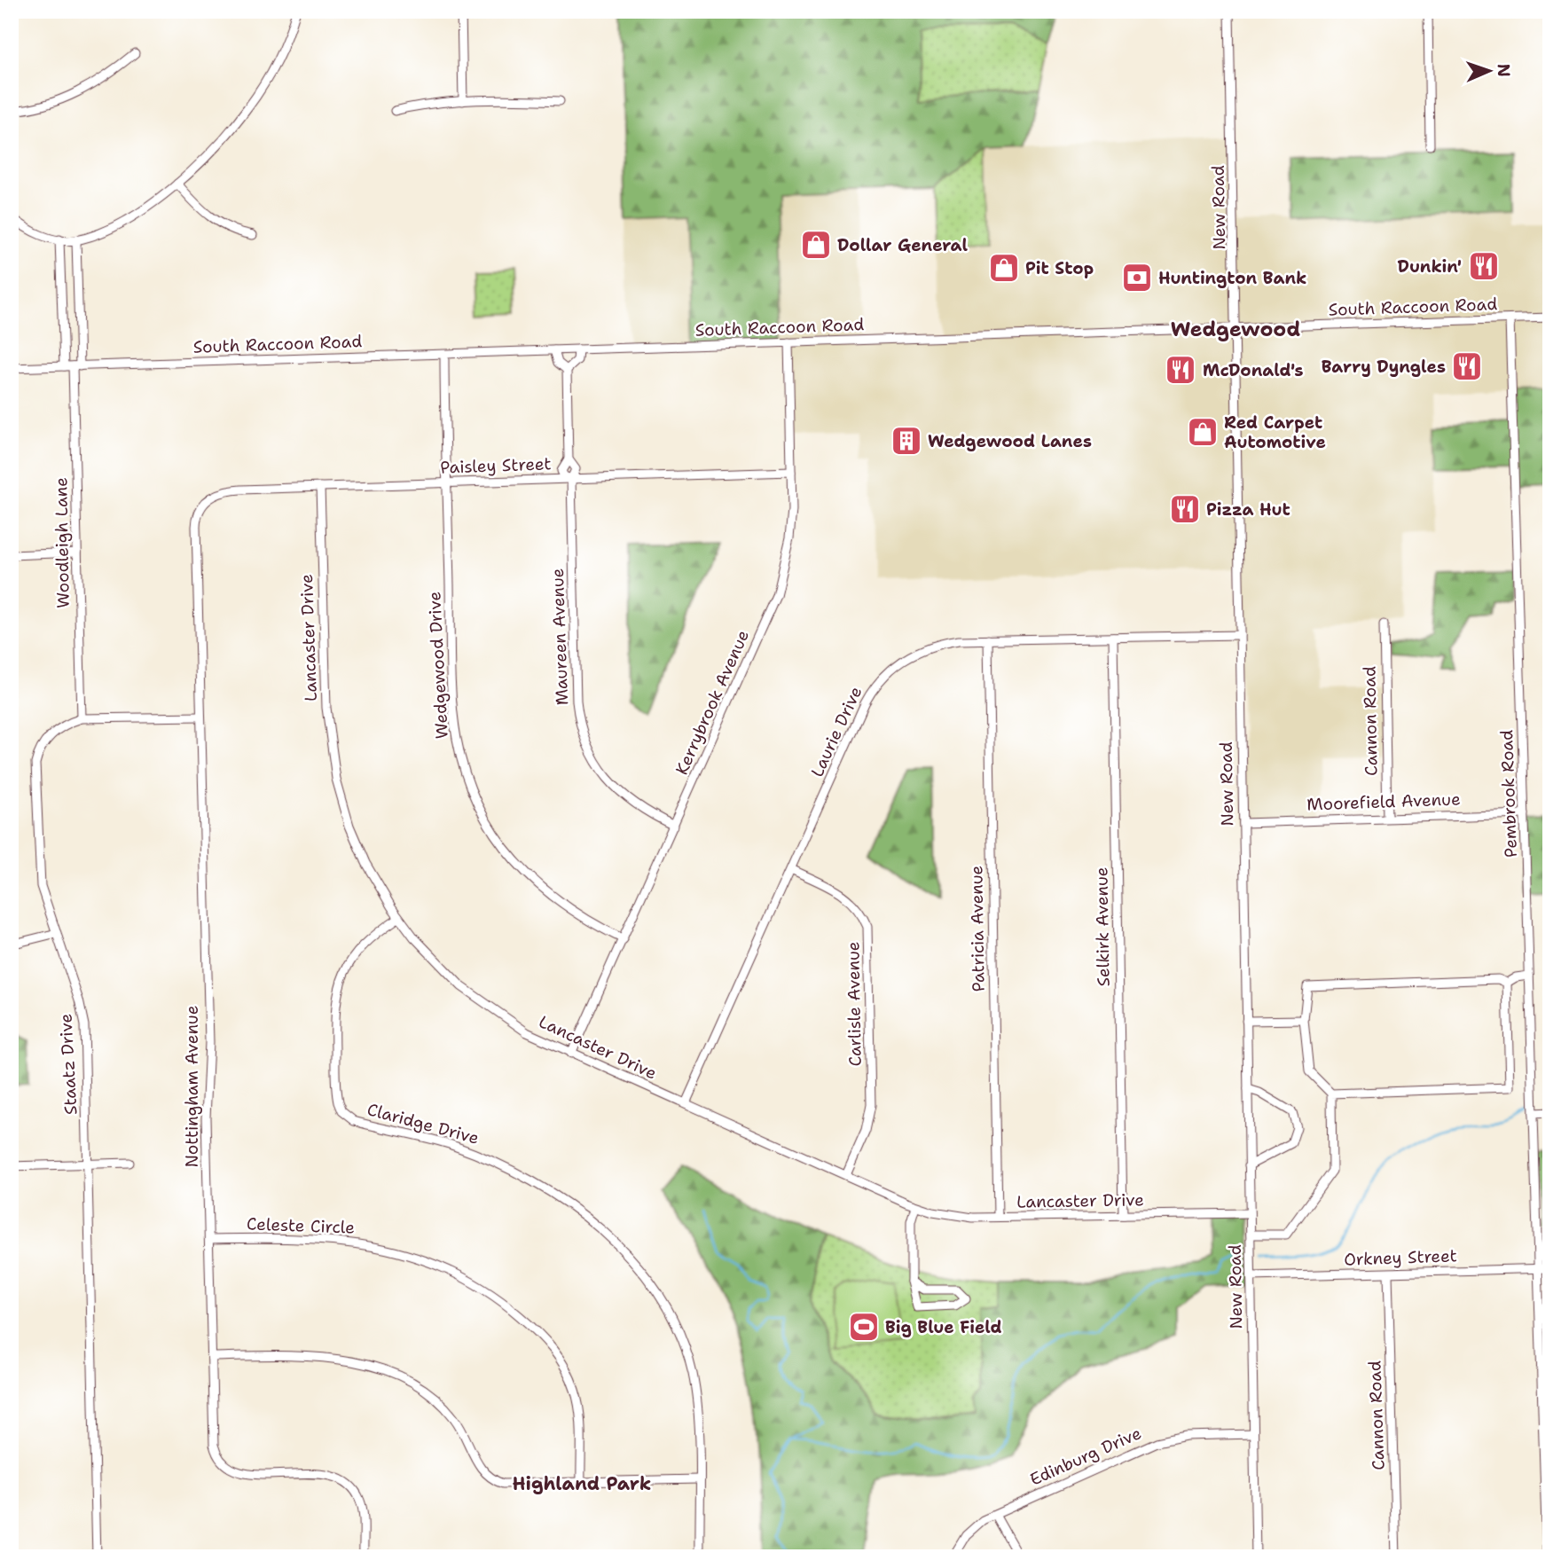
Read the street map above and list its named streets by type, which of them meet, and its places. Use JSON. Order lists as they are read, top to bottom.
{
  "streets": {
    "street": [
      "New Road",
      "South Raccoon Road",
      "Paisley Street",
      "Woodleigh Lane",
      "Maureen Avenue",
      "Lancaster Drive",
      "Wedgewood Drive",
      "Kerrybrook Avenue",
      "Cannon Road",
      "Laurie Drive",
      "Pembrook Road",
      "Moorefield Avenue",
      "Selkirk Avenue",
      "Patricia Avenue",
      "Carlisle Avenue",
      "Staatz Drive",
      "Nottingham Avenue",
      "Claridge Drive",
      "Celeste Circle",
      "Orkney Street",
      "Edinburg Drive"
    ]
  },
  "crossings": [
    ["New Road", "South Raccoon Road"],
    ["New Road", "Lancaster Drive"],
    ["New Road", "Laurie Drive"],
    ["New Road", "Moorefield Avenue"],
    ["New Road", "Orkney Street"],
    ["New Road", "Edinburg Drive"],
    ["South Raccoon Road", "Woodleigh Lane"],
    ["South Raccoon Road", "Wedgewood Drive"],
    ["South Raccoon Road", "Kerrybrook Avenue"],
    ["South Raccoon Road", "Pembrook Road"],
    ["Paisley Street", "Maureen Avenue"],
    ["Paisley Street", "Lancaster Drive"],
    ["Paisley Street", "Wedgewood Drive"],
    ["Paisley Street", "Kerrybrook Avenue"],
    ["Paisley Street", "Nottingham Avenue"],
    ["Woodleigh Lane", "Staatz Drive"],
    ["Maureen Avenue", "Kerrybrook Avenue"],
    ["Lancaster Drive", "Kerrybrook Avenue"],
    ["Lancaster Drive", "Laurie Drive"],
    ["Lancaster Drive", "Selkirk Avenue"],
    ["Lancaster Drive", "Patricia Avenue"],
    ["Lancaster Drive", "Carlisle Avenue"],
    ["Lancaster Drive", "Claridge Drive"],
    ["Wedgewood Drive", "Kerrybrook Avenue"],
    ["Cannon Road", "Moorefield Avenue"],
    ["Cannon Road", "Orkney Street"],
    ["Laurie Drive", "Selkirk Avenue"],
    ["Laurie Drive", "Patricia Avenue"],
    ["Laurie Drive", "Carlisle Avenue"],
    ["Pembrook Road", "Moorefield Avenue"],
    ["Pembrook Road", "Orkney Street"],
    ["Staatz Drive", "Nottingham Avenue"],
    ["Nottingham Avenue", "Celeste Circle"]
  ],
  "districts": ["Wedgewood", "Highland Park"],
  "places": {
    "shop": ["Dollar General", "Pit Stop", "Red Carpet Automotive"],
    "restaurant": [
      "Dunkin'",
      "Barry Dyngles",
      "McDonald's",
      "Pizza Hut"
    ],
    "bank": ["Huntington Bank"],
    "building": ["Wedgewood Lanes"],
    "sports": ["Big Blue Field"]
  },
  "north": "right"
}
